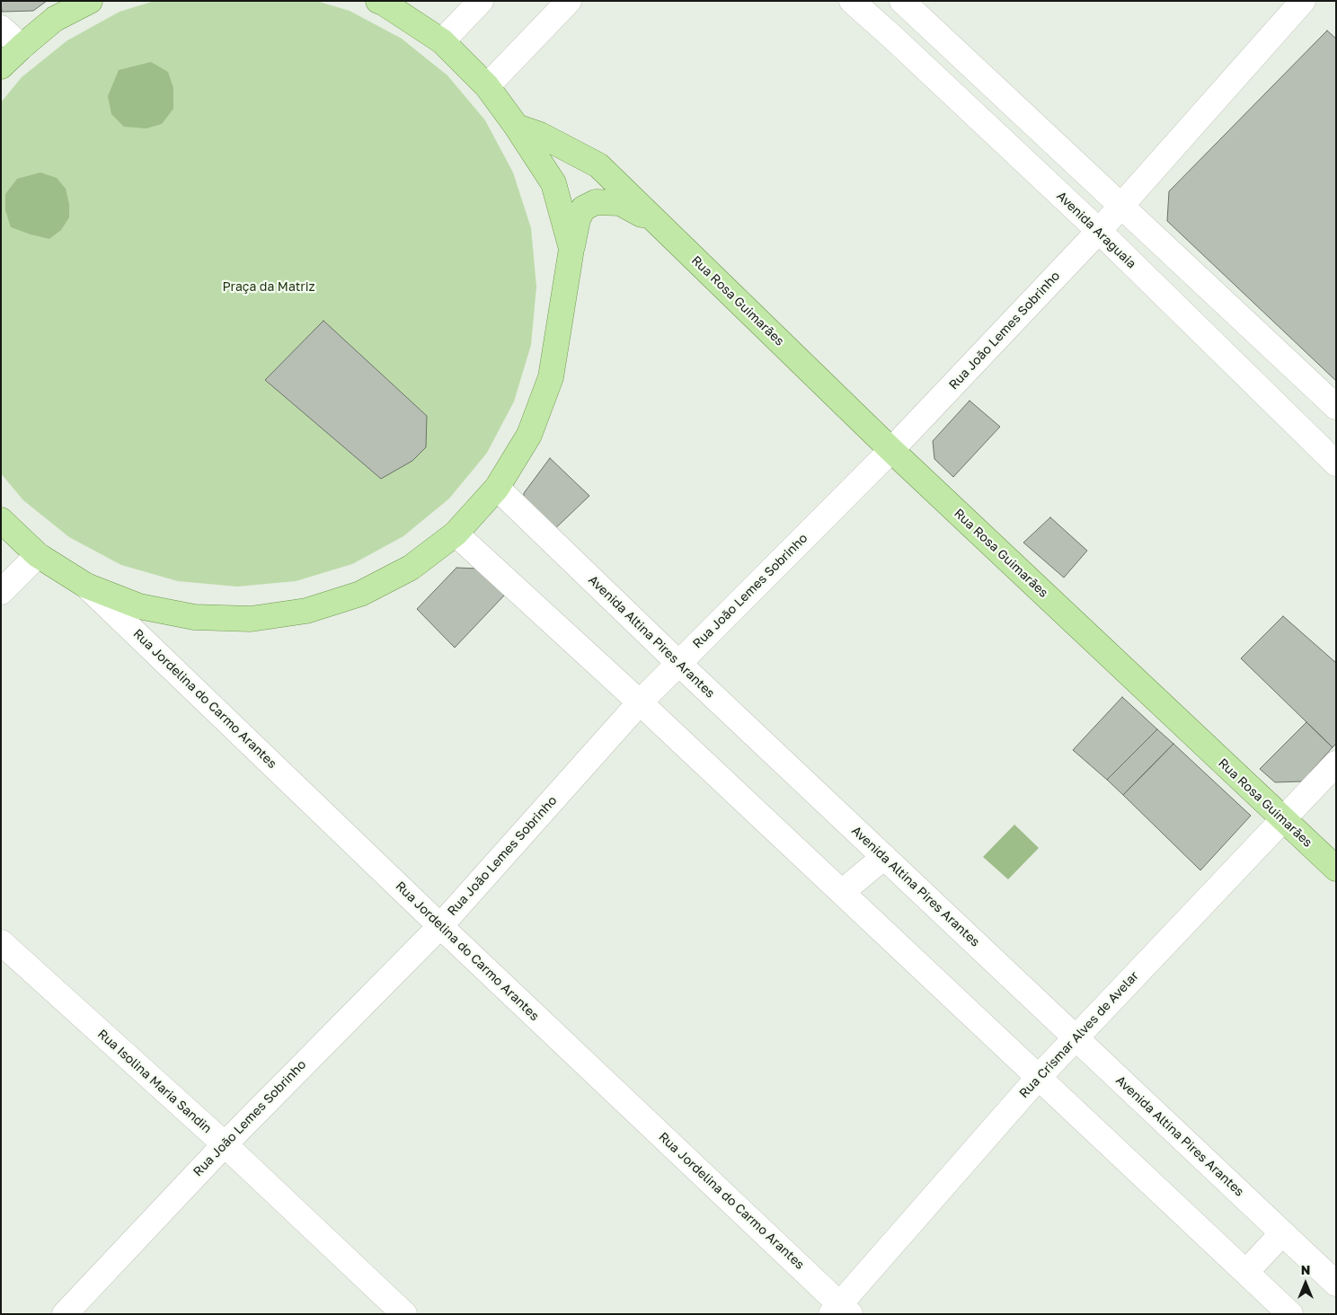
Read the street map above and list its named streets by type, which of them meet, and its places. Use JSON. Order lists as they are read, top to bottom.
{
  "streets": {
    "main road": ["Rua Rosa Guimarães"],
    "street": [
      "Avenida Araguaia",
      "Rua João Lemes Sobrinho",
      "Avenida Altina Pires Arantes",
      "Rua Jordelina do Carmo Arantes",
      "Rua Crismar Alves de Avelar",
      "Rua Isolina Maria Sandin"
    ]
  },
  "crossings": [
    ["Avenida Araguaia", "Rua João Lemes Sobrinho"],
    ["Rua Rosa Guimarães", "Rua João Lemes Sobrinho"],
    ["Rua Rosa Guimarães", "Avenida Altina Pires Arantes"],
    ["Rua Rosa Guimarães", "Rua Jordelina do Carmo Arantes"],
    ["Rua Rosa Guimarães", "Rua Crismar Alves de Avelar"],
    ["Rua João Lemes Sobrinho", "Avenida Altina Pires Arantes"],
    ["Rua João Lemes Sobrinho", "Rua Jordelina do Carmo Arantes"],
    ["Rua João Lemes Sobrinho", "Rua Isolina Maria Sandin"],
    ["Avenida Altina Pires Arantes", "Rua Crismar Alves de Avelar"],
    ["Rua Jordelina do Carmo Arantes", "Rua Crismar Alves de Avelar"]
  ],
  "parks": ["Praça da Matriz"],
  "north": "top"
}
